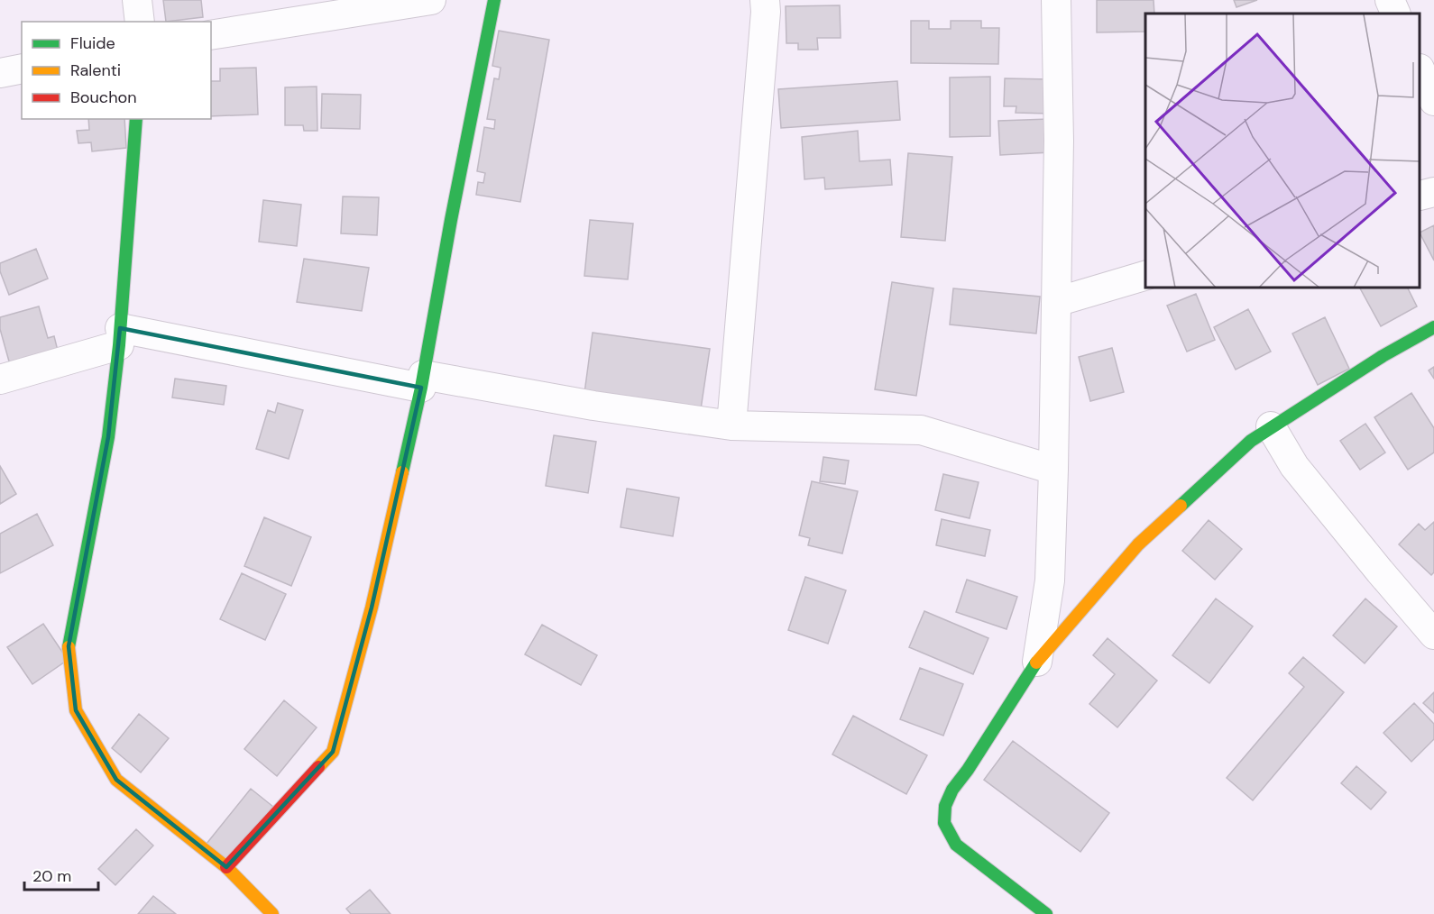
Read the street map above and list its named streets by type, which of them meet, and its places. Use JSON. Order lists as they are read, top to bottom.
{
  "legend": ["Fluide", "Ralenti", "Bouchon"],
  "scale_bar": "20 m"
}
